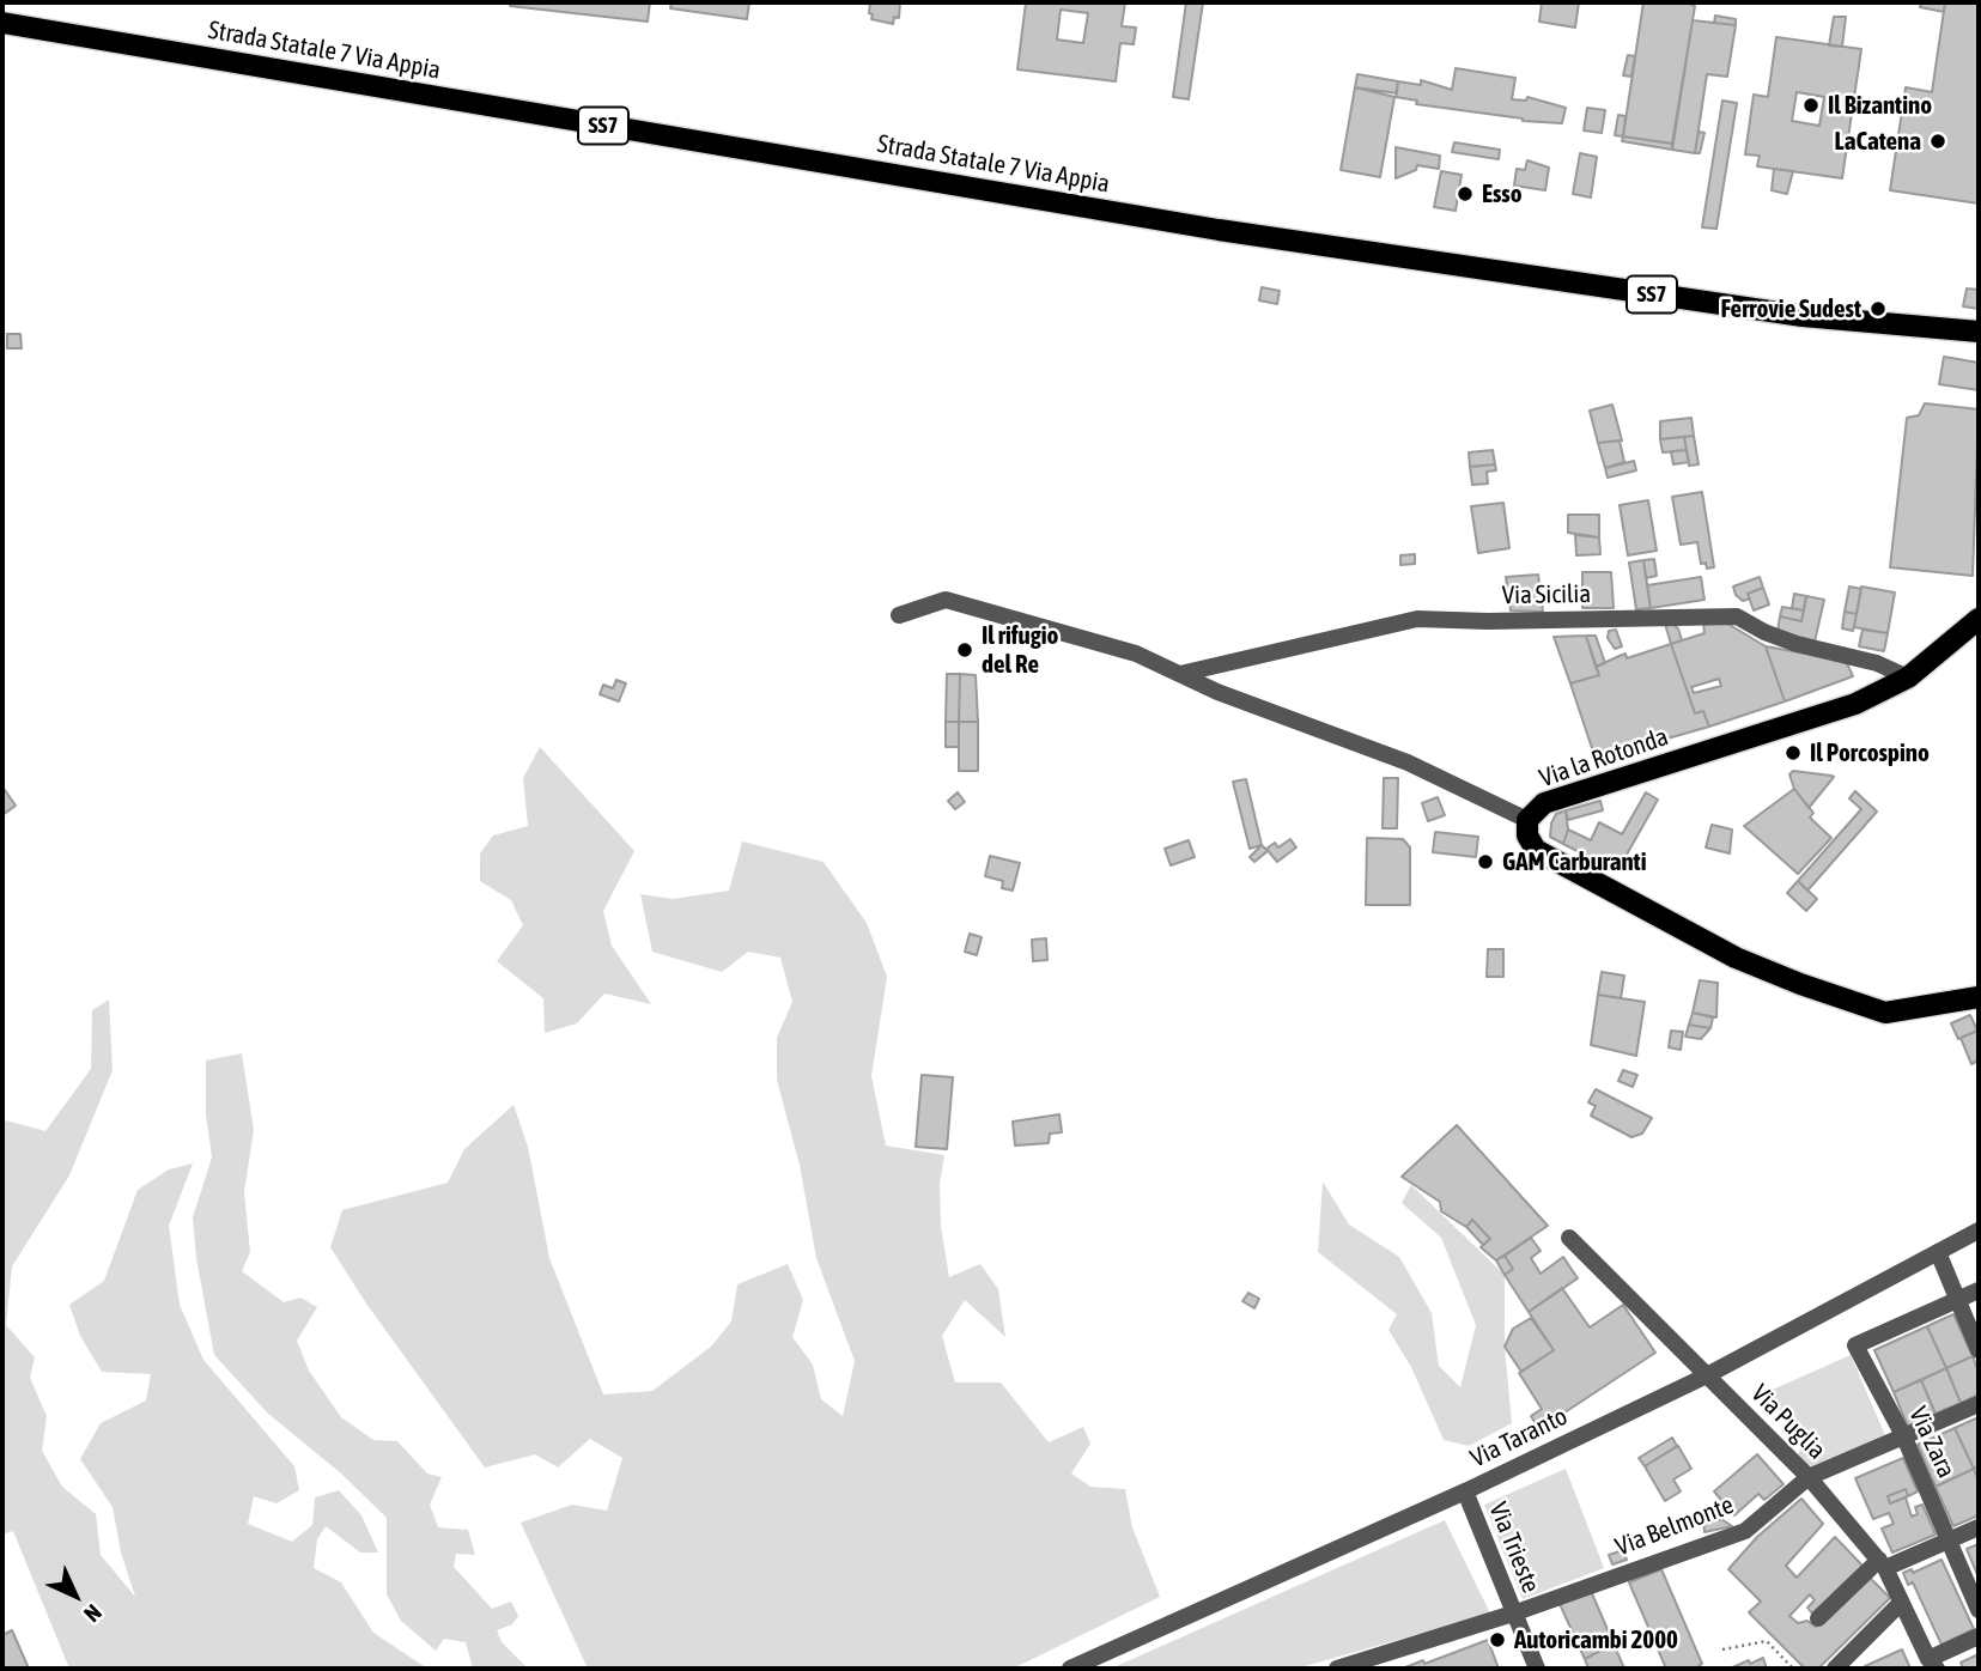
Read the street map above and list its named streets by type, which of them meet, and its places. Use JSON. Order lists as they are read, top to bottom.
{
  "streets": {
    "main road": ["Strada Statale 7 Via Appia", "SS7", "Via la Rotonda"],
    "street": [
      "Via Sicilia",
      "Via Puglia",
      "Via Taranto",
      "Via Zara",
      "Via Belmonte",
      "Via Trieste"
    ]
  },
  "crossings": [
    ["Via Sicilia", "Via la Rotonda"],
    ["Via Puglia", "Via Taranto"],
    ["Via Puglia", "Via Belmonte"],
    ["Via Taranto", "Via Trieste"],
    ["Via Zara", "Via Belmonte"],
    ["Via Belmonte", "Via Trieste"]
  ],
  "places": [
    "Il Bizantino",
    "LaCatena",
    "Esso",
    "Ferrovie Sudest",
    "Il rifugio del Re",
    "Il Porcospino",
    "GAM Carburanti",
    "Autoricambi 2000"
  ],
  "north": "bottom right"
}
